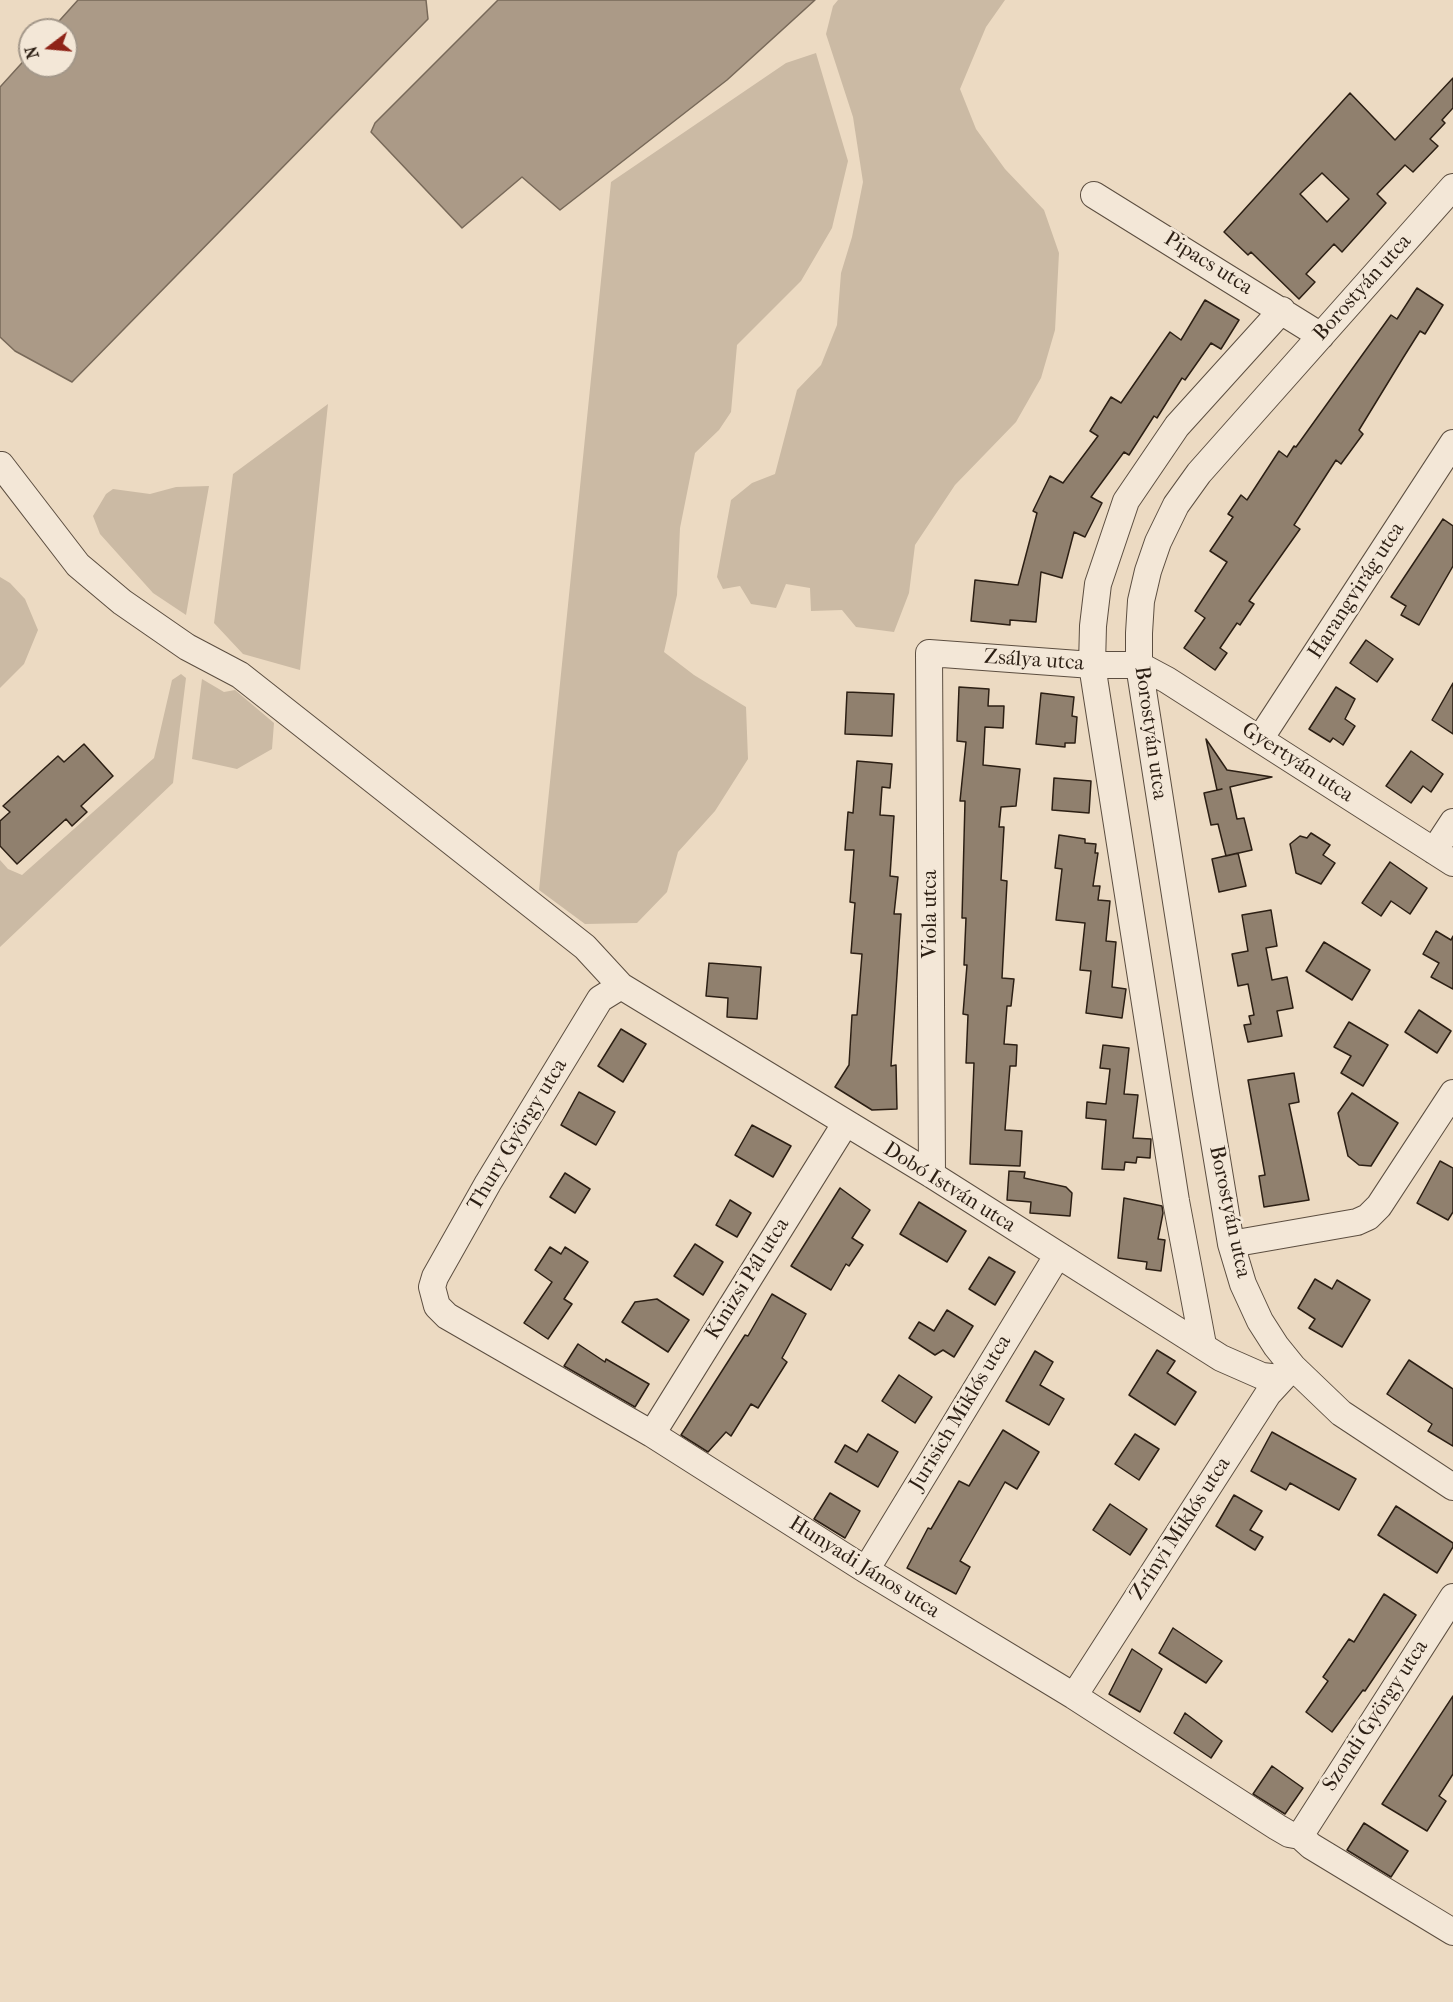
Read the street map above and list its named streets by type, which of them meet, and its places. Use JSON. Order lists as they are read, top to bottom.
{
  "streets": {
    "street": [
      "Pipacs utca",
      "Borostyán utca",
      "Harangvirág utca",
      "Zsálya utca",
      "Gyertyán utca",
      "Viola utca",
      "Thury György utca",
      "Dobó István utca",
      "Kinizsi Pál utca",
      "Jurisich Miklós utca",
      "Zrínyi Miklós utca",
      "Hunyadi János utca",
      "Szondi György utca"
    ]
  },
  "crossings": [
    ["Pipacs utca", "Borostyán utca"],
    ["Borostyán utca", "Zsálya utca"],
    ["Borostyán utca", "Gyertyán utca"],
    ["Borostyán utca", "Dobó István utca"],
    ["Borostyán utca", "Zrínyi Miklós utca"],
    ["Harangvirág utca", "Gyertyán utca"],
    ["Zsálya utca", "Gyertyán utca"],
    ["Zsálya utca", "Viola utca"],
    ["Viola utca", "Dobó István utca"],
    ["Thury György utca", "Dobó István utca"],
    ["Thury György utca", "Hunyadi János utca"],
    ["Dobó István utca", "Kinizsi Pál utca"],
    ["Dobó István utca", "Jurisich Miklós utca"],
    ["Dobó István utca", "Zrínyi Miklós utca"],
    ["Kinizsi Pál utca", "Hunyadi János utca"],
    ["Jurisich Miklós utca", "Hunyadi János utca"],
    ["Zrínyi Miklós utca", "Hunyadi János utca"],
    ["Hunyadi János utca", "Szondi György utca"]
  ],
  "north": "left"
}
